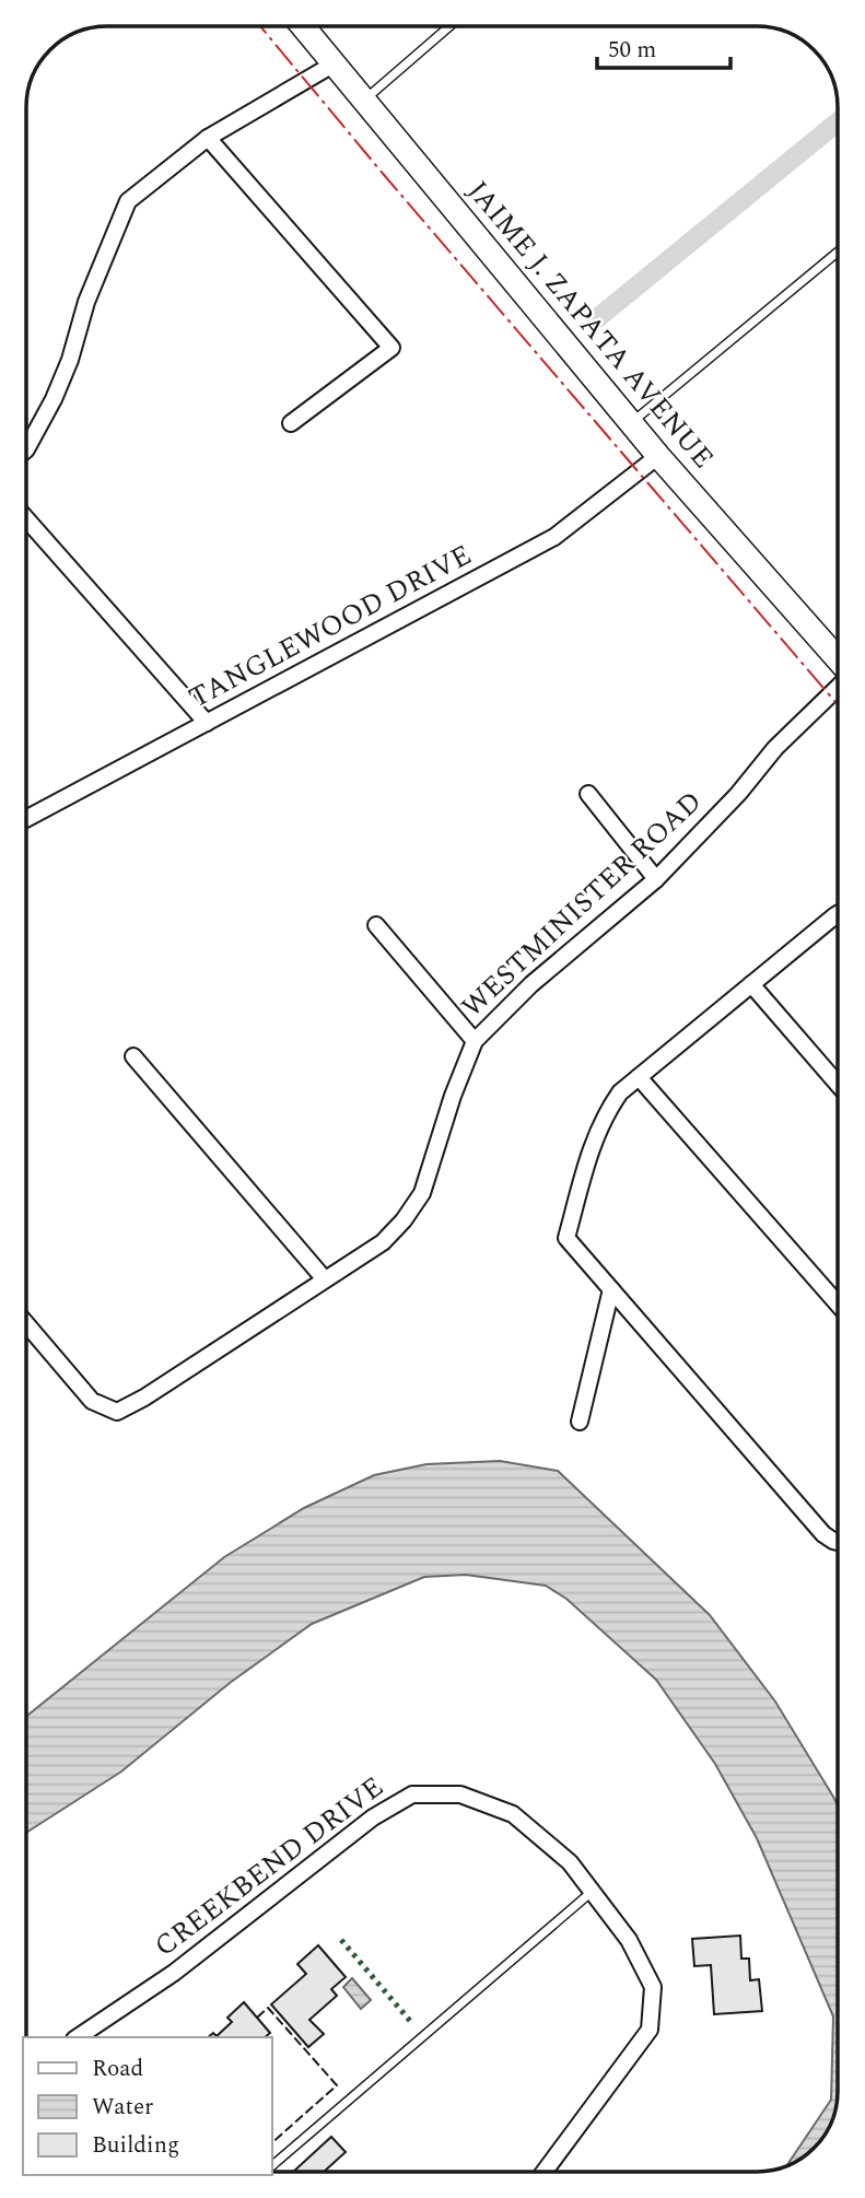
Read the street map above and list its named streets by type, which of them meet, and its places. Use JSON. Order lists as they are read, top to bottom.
{
  "streets": {
    "street": [
      "JAIME J. ZAPATA AVENUE",
      "TANGLEWOOD DRIVE",
      "WESTMINISTER ROAD",
      "CREEKBEND DRIVE"
    ]
  },
  "crossings": [
    ["JAIME J. ZAPATA AVENUE", "TANGLEWOOD DRIVE"]
  ],
  "legend": ["Road", "Water", "Building"],
  "scale_bar": "50 m"
}
